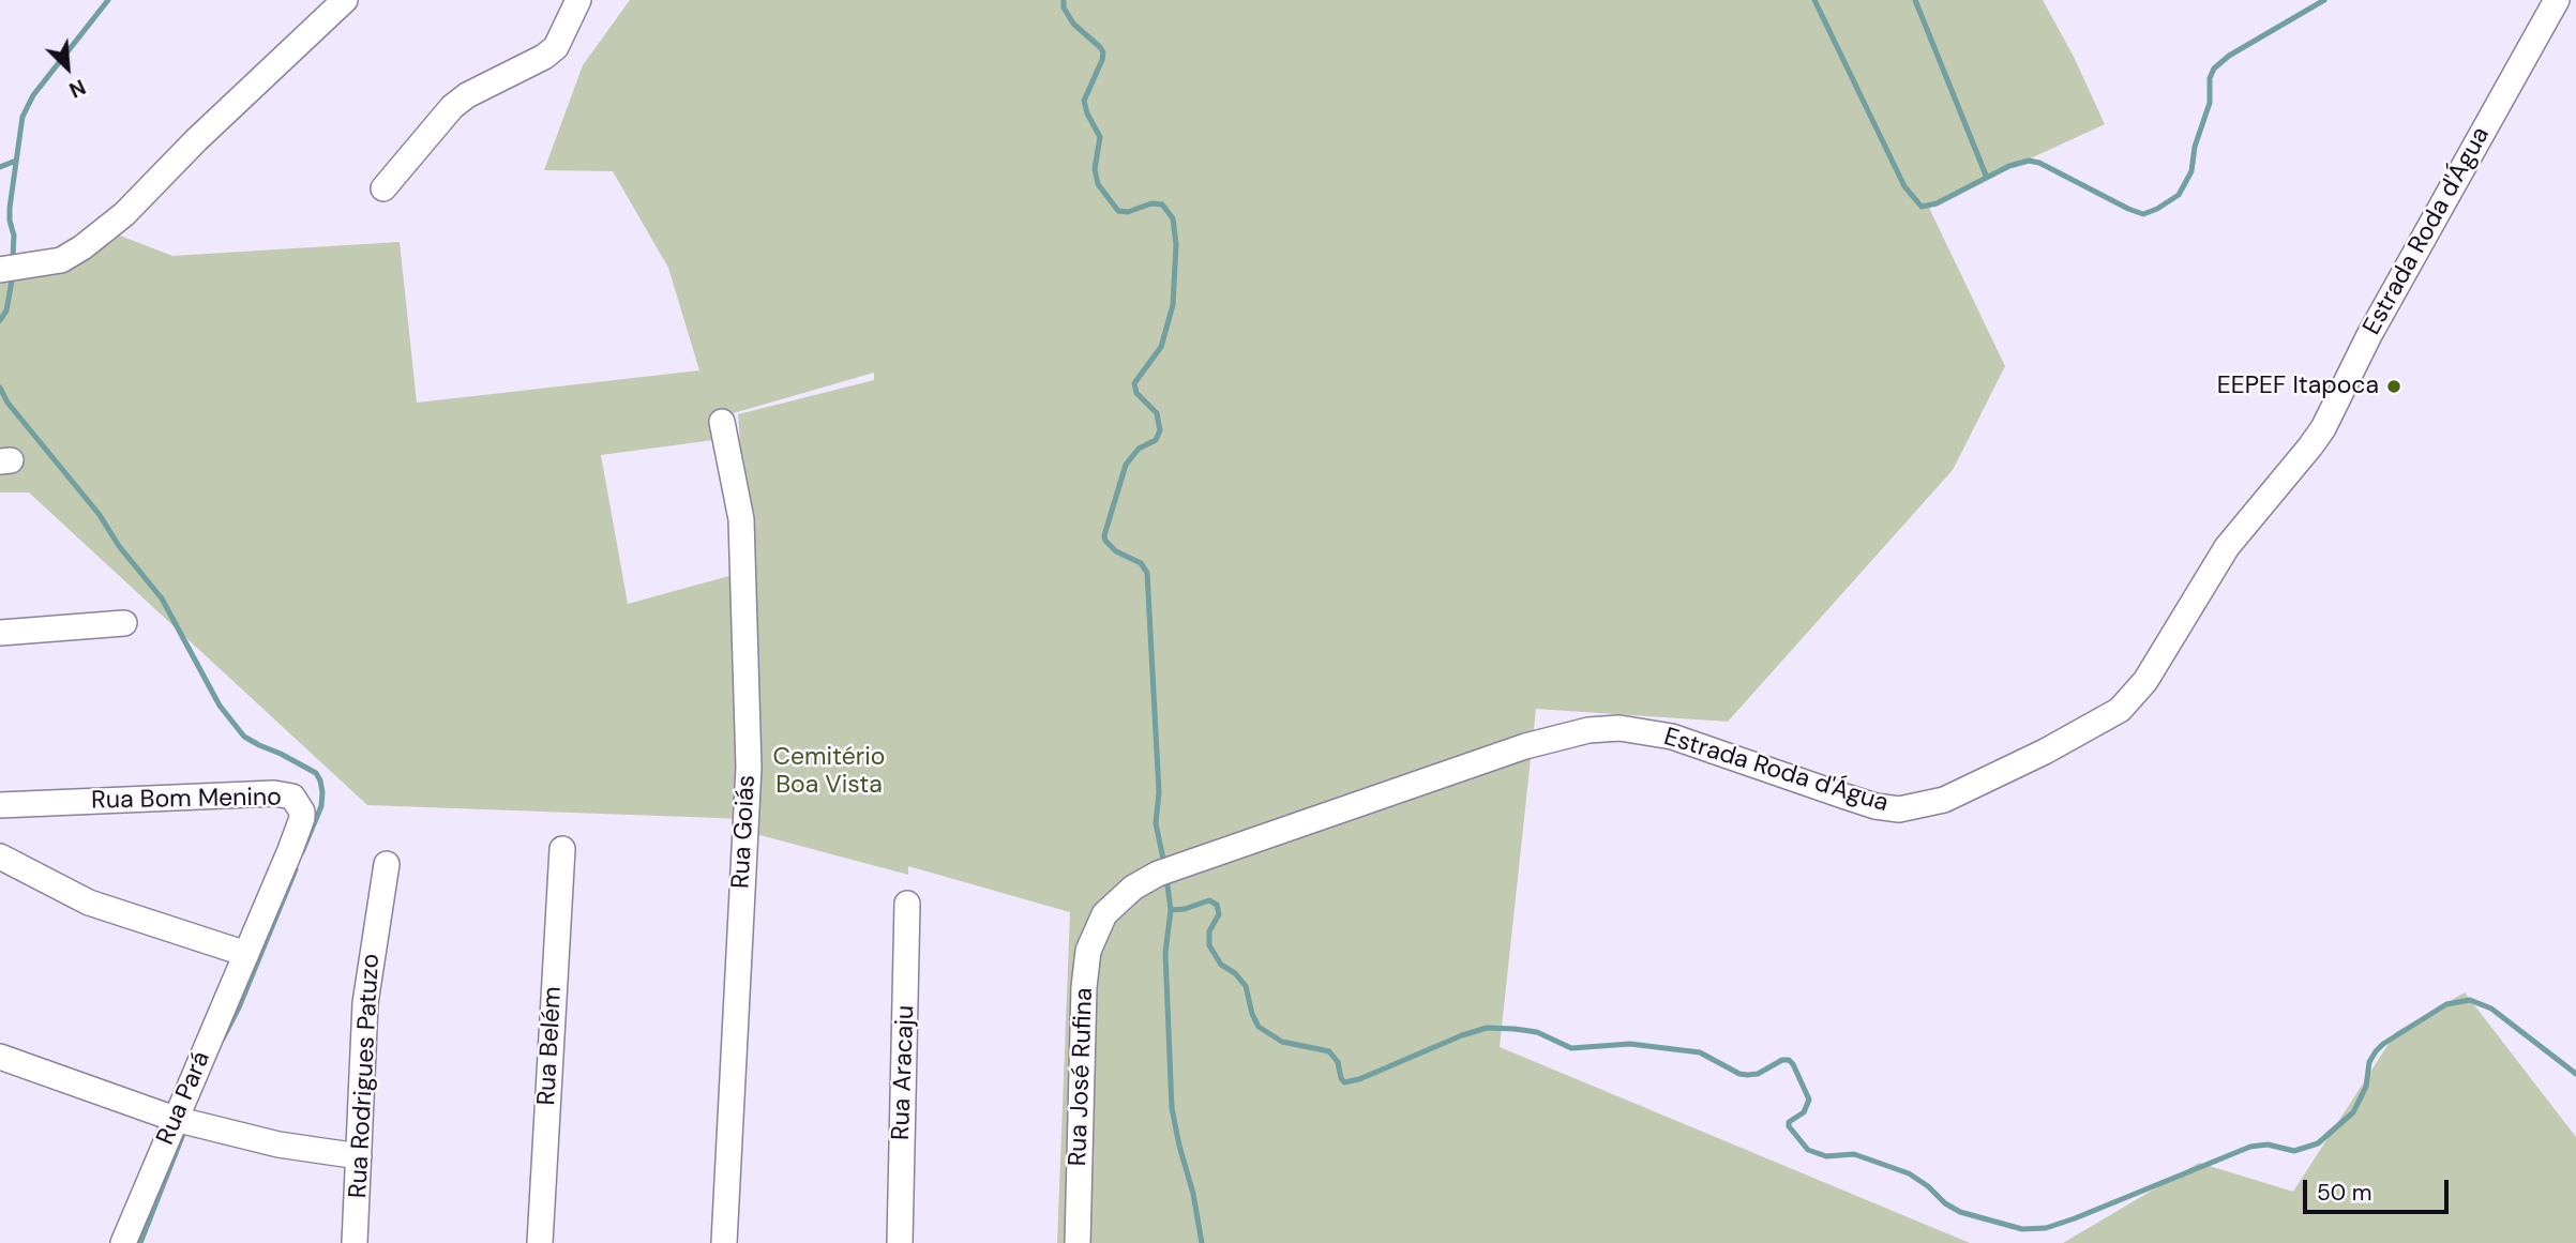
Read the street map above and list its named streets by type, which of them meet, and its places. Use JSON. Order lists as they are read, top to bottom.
{
  "streets": {
    "street": [
      "Estrada Roda d'Água",
      "Rua Bom Menino",
      "Rua Goiás",
      "Rua Belém",
      "Rua Aracaju",
      "Rua Rodrigues Patuzo",
      "Rua José Rufina",
      "Rua Pará"
    ]
  },
  "crossings": [
    ["Estrada Roda d'Água", "Rua José Rufina"],
    ["Rua Bom Menino", "Rua Pará"]
  ],
  "parks": ["Cemitério Boa Vista"],
  "places": ["EEPEF Itapoca"],
  "scale_bar": "50 m",
  "north": "bottom right"
}
